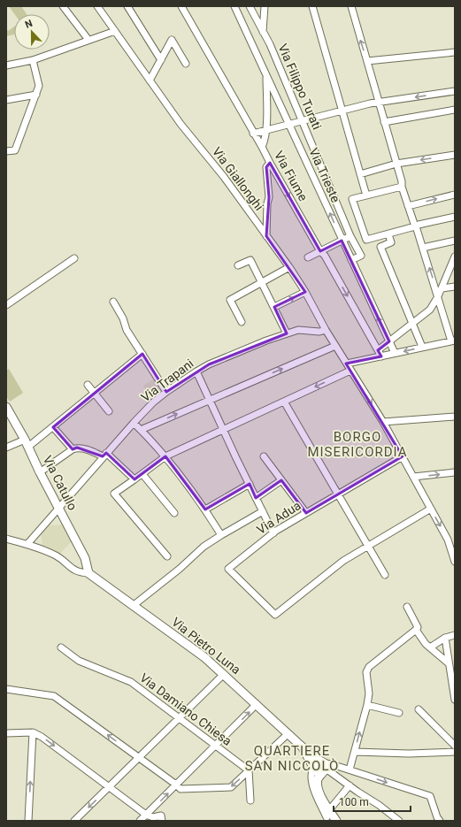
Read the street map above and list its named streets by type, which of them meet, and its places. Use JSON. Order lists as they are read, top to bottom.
{
  "streets": {
    "street": [
      "Via Filippo Turati",
      "Via Trieste",
      "Via Fiume",
      "Via Giallonghi",
      "Via Trapani",
      "Via Catullo",
      "Via Adua",
      "Via Pietro Luna",
      "Via Damiano Chiesa"
    ]
  },
  "crossings": [
    ["Via Filippo Turati", "Via Trieste"],
    ["Via Giallonghi", "Via Trapani"],
    ["Via Giallonghi", "Via Adua"],
    ["Via Trapani", "Via Catullo"],
    ["Via Catullo", "Via Pietro Luna"]
  ],
  "one_way": ["Via Fiume"],
  "districts": ["BORGO MISERICORDIA", "QUARTIERE SAN NICCOLÒ"],
  "scale_bar": "100 m",
  "north": "top"
}
